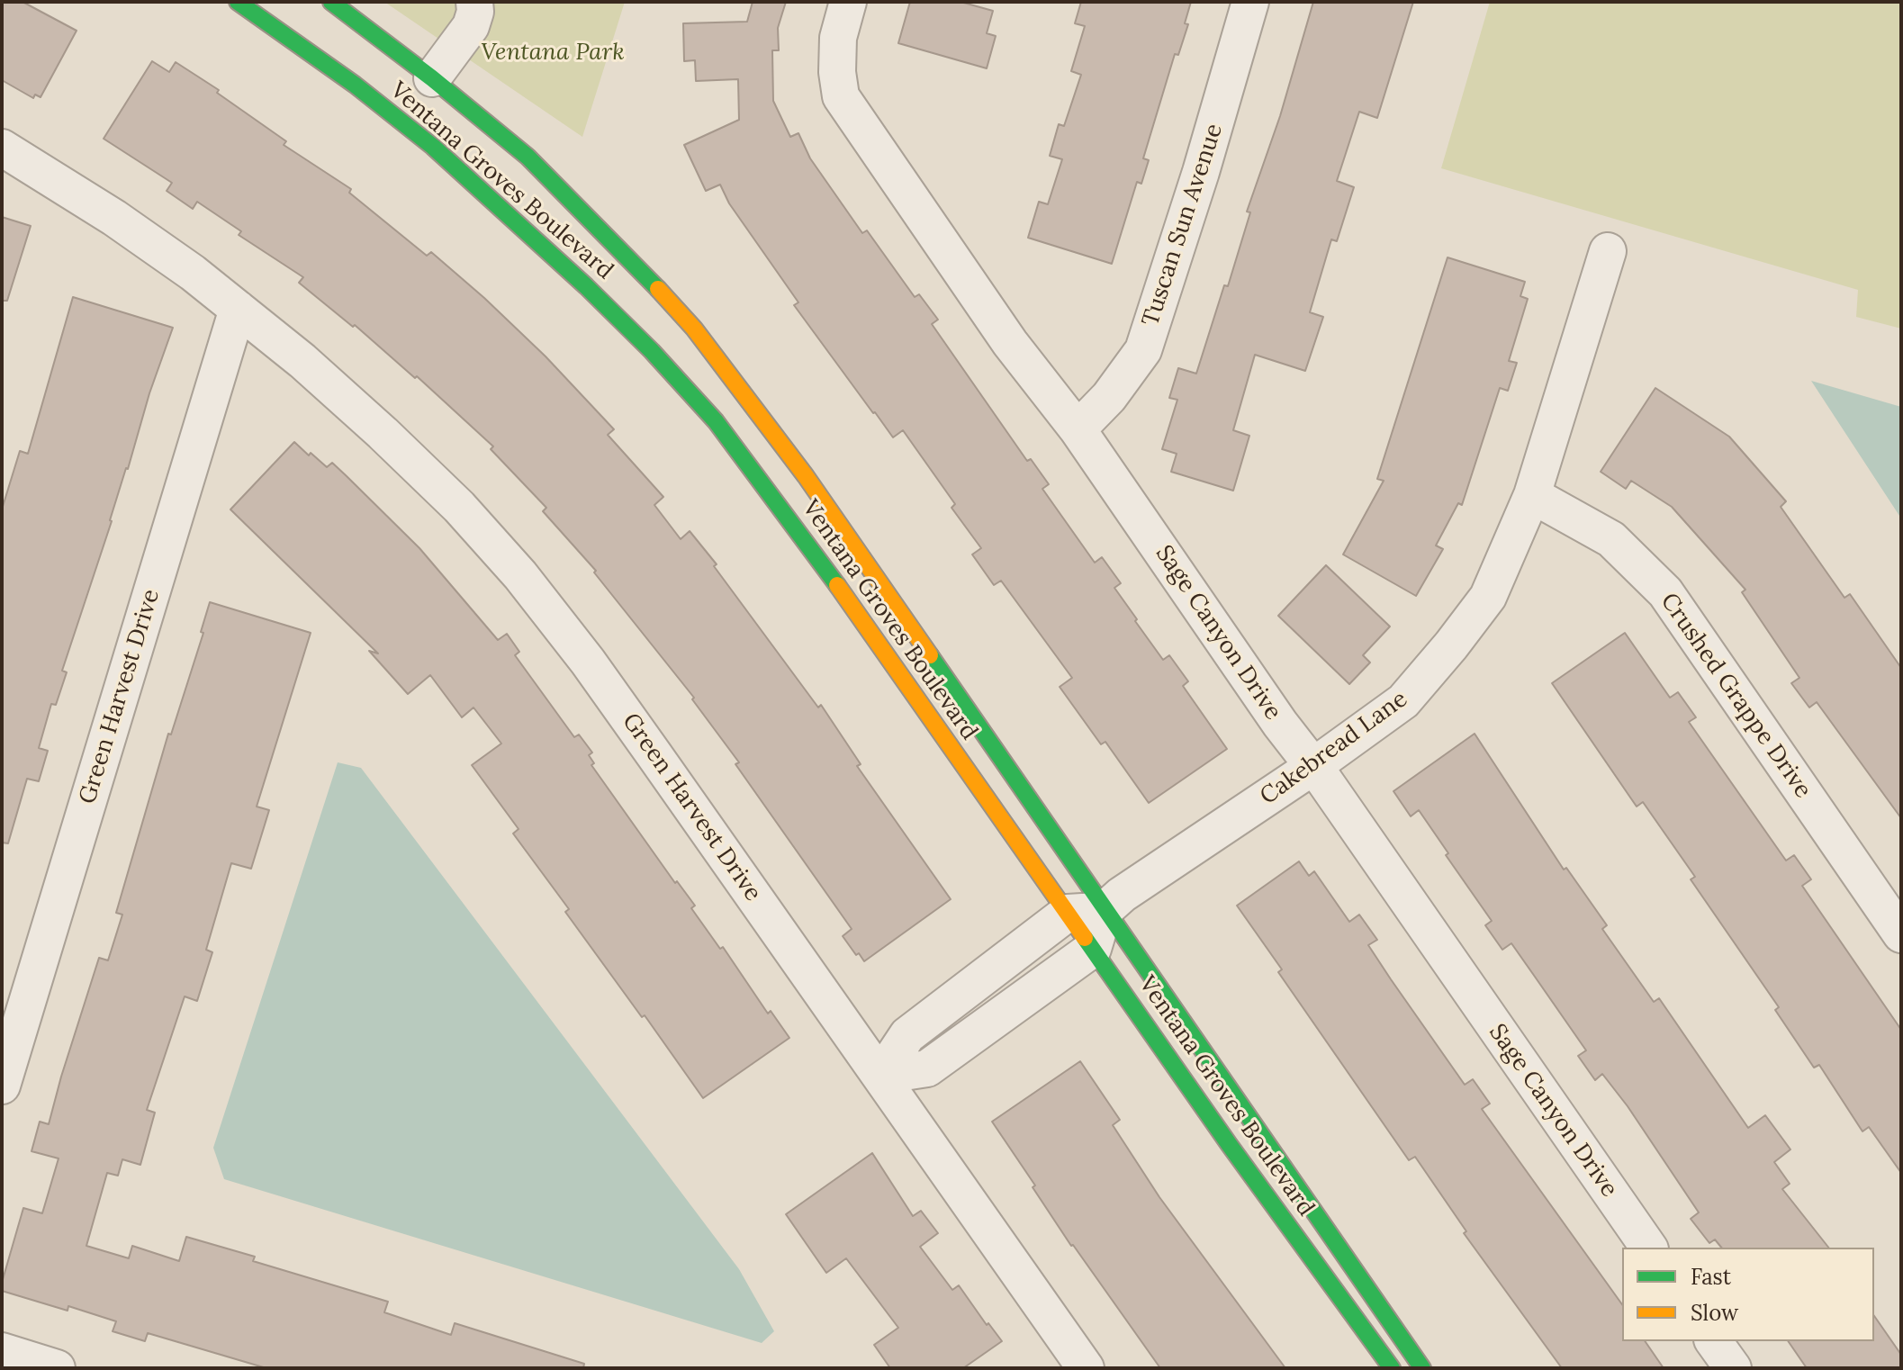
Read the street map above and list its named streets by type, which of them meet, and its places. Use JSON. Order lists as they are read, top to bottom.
{
  "streets": {
    "street": [
      "Ventana Groves Boulevard",
      "Tuscan Sun Avenue",
      "Sage Canyon Drive",
      "Crushed Grappe Drive",
      "Green Harvest Drive",
      "Cakebread Lane"
    ]
  },
  "crossings": [
    ["Ventana Groves Boulevard", "Cakebread Lane"],
    ["Tuscan Sun Avenue", "Sage Canyon Drive"],
    ["Sage Canyon Drive", "Cakebread Lane"],
    ["Crushed Grappe Drive", "Cakebread Lane"]
  ],
  "parks": ["Ventana Park"],
  "legend": ["Fast", "Slow"]
}
